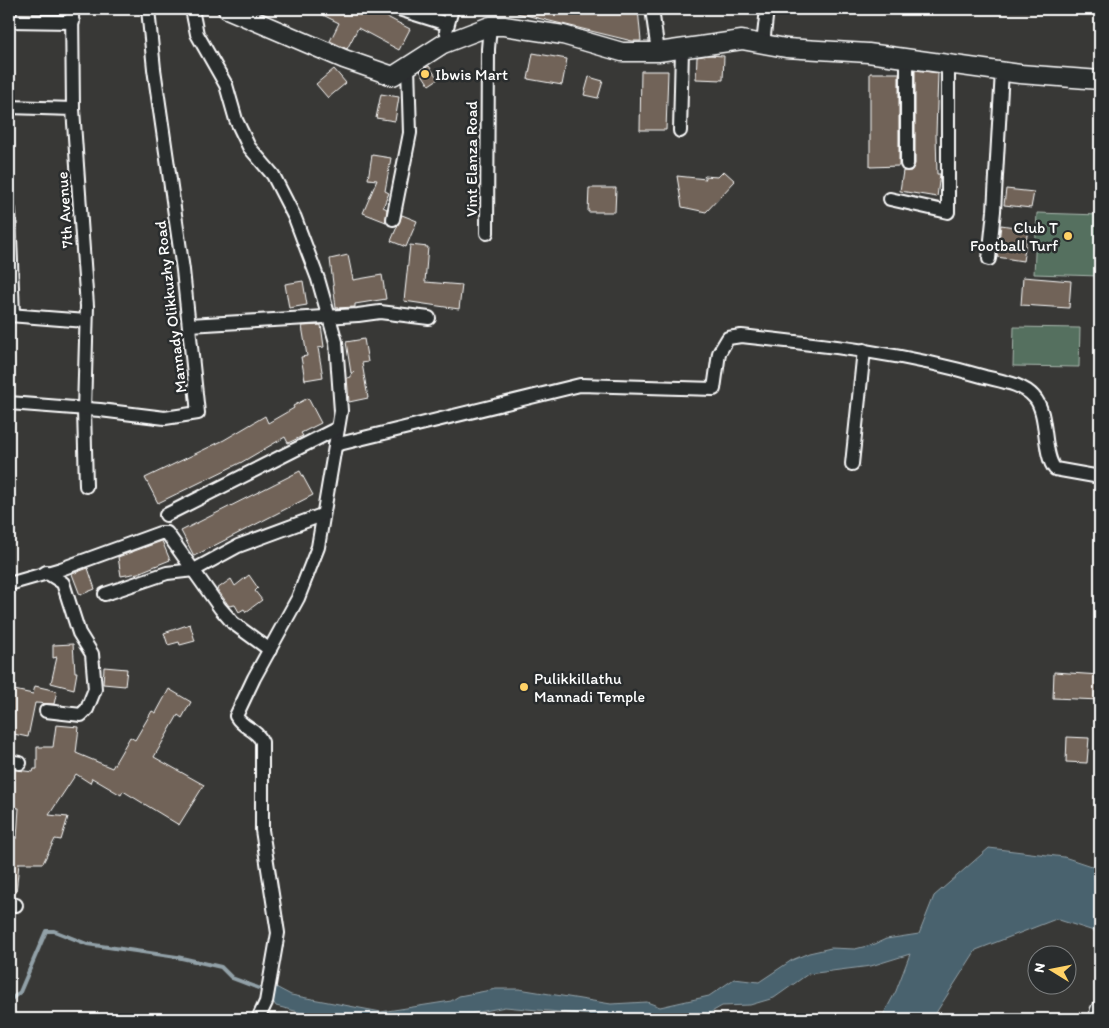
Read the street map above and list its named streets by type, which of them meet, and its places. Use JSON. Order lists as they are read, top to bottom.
{
  "streets": {
    "street": ["Vint Elanza Road", "7th Avenue", "Mannady Olikkuzhy Road"]
  },
  "crossings": [
    ["7th Avenue", "Mannady Olikkuzhy Road"]
  ],
  "places": ["Ibwis Mart", "Club T Football Turf", "Pulikkillathu Mannadi Temple"],
  "north": "left"
}
